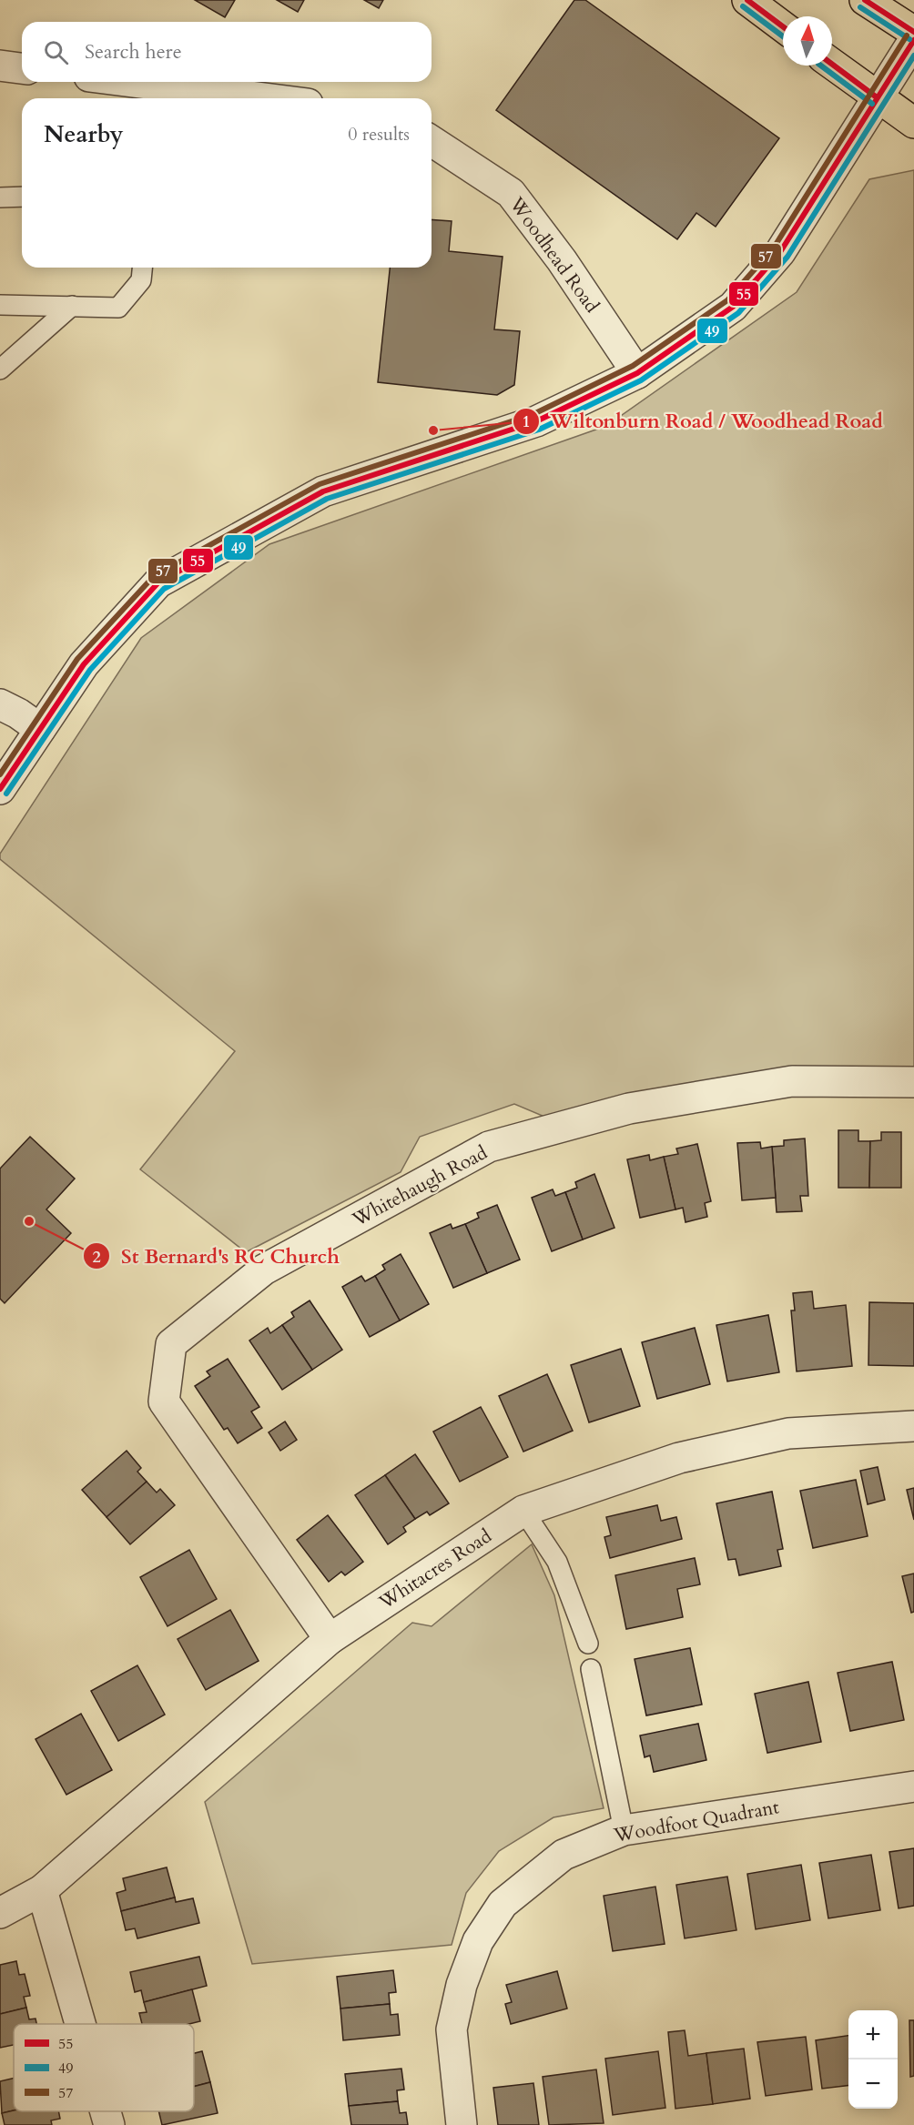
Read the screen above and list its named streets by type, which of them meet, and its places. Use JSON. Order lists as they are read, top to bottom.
{
  "streets": {
    "street": [
      "Woodhead Road",
      "Whitehaugh Road",
      "Whitacres Road",
      "Woodfoot Quadrant"
    ]
  },
  "crossings": [
    ["Whitehaugh Road", "Whitacres Road"]
  ],
  "places": ["Wiltonburn Road / Woodhead Road", "St Bernard's RC Church"],
  "lines": ["transit line 55", "transit line 49", "transit line 57"],
  "legend": ["55", "49", "57"],
  "north": "top",
  "page": {
    "search": "Search here",
    "heading": ["Nearby", "0 results"],
    "map_buttons": ["+", "−"]
  }
}
